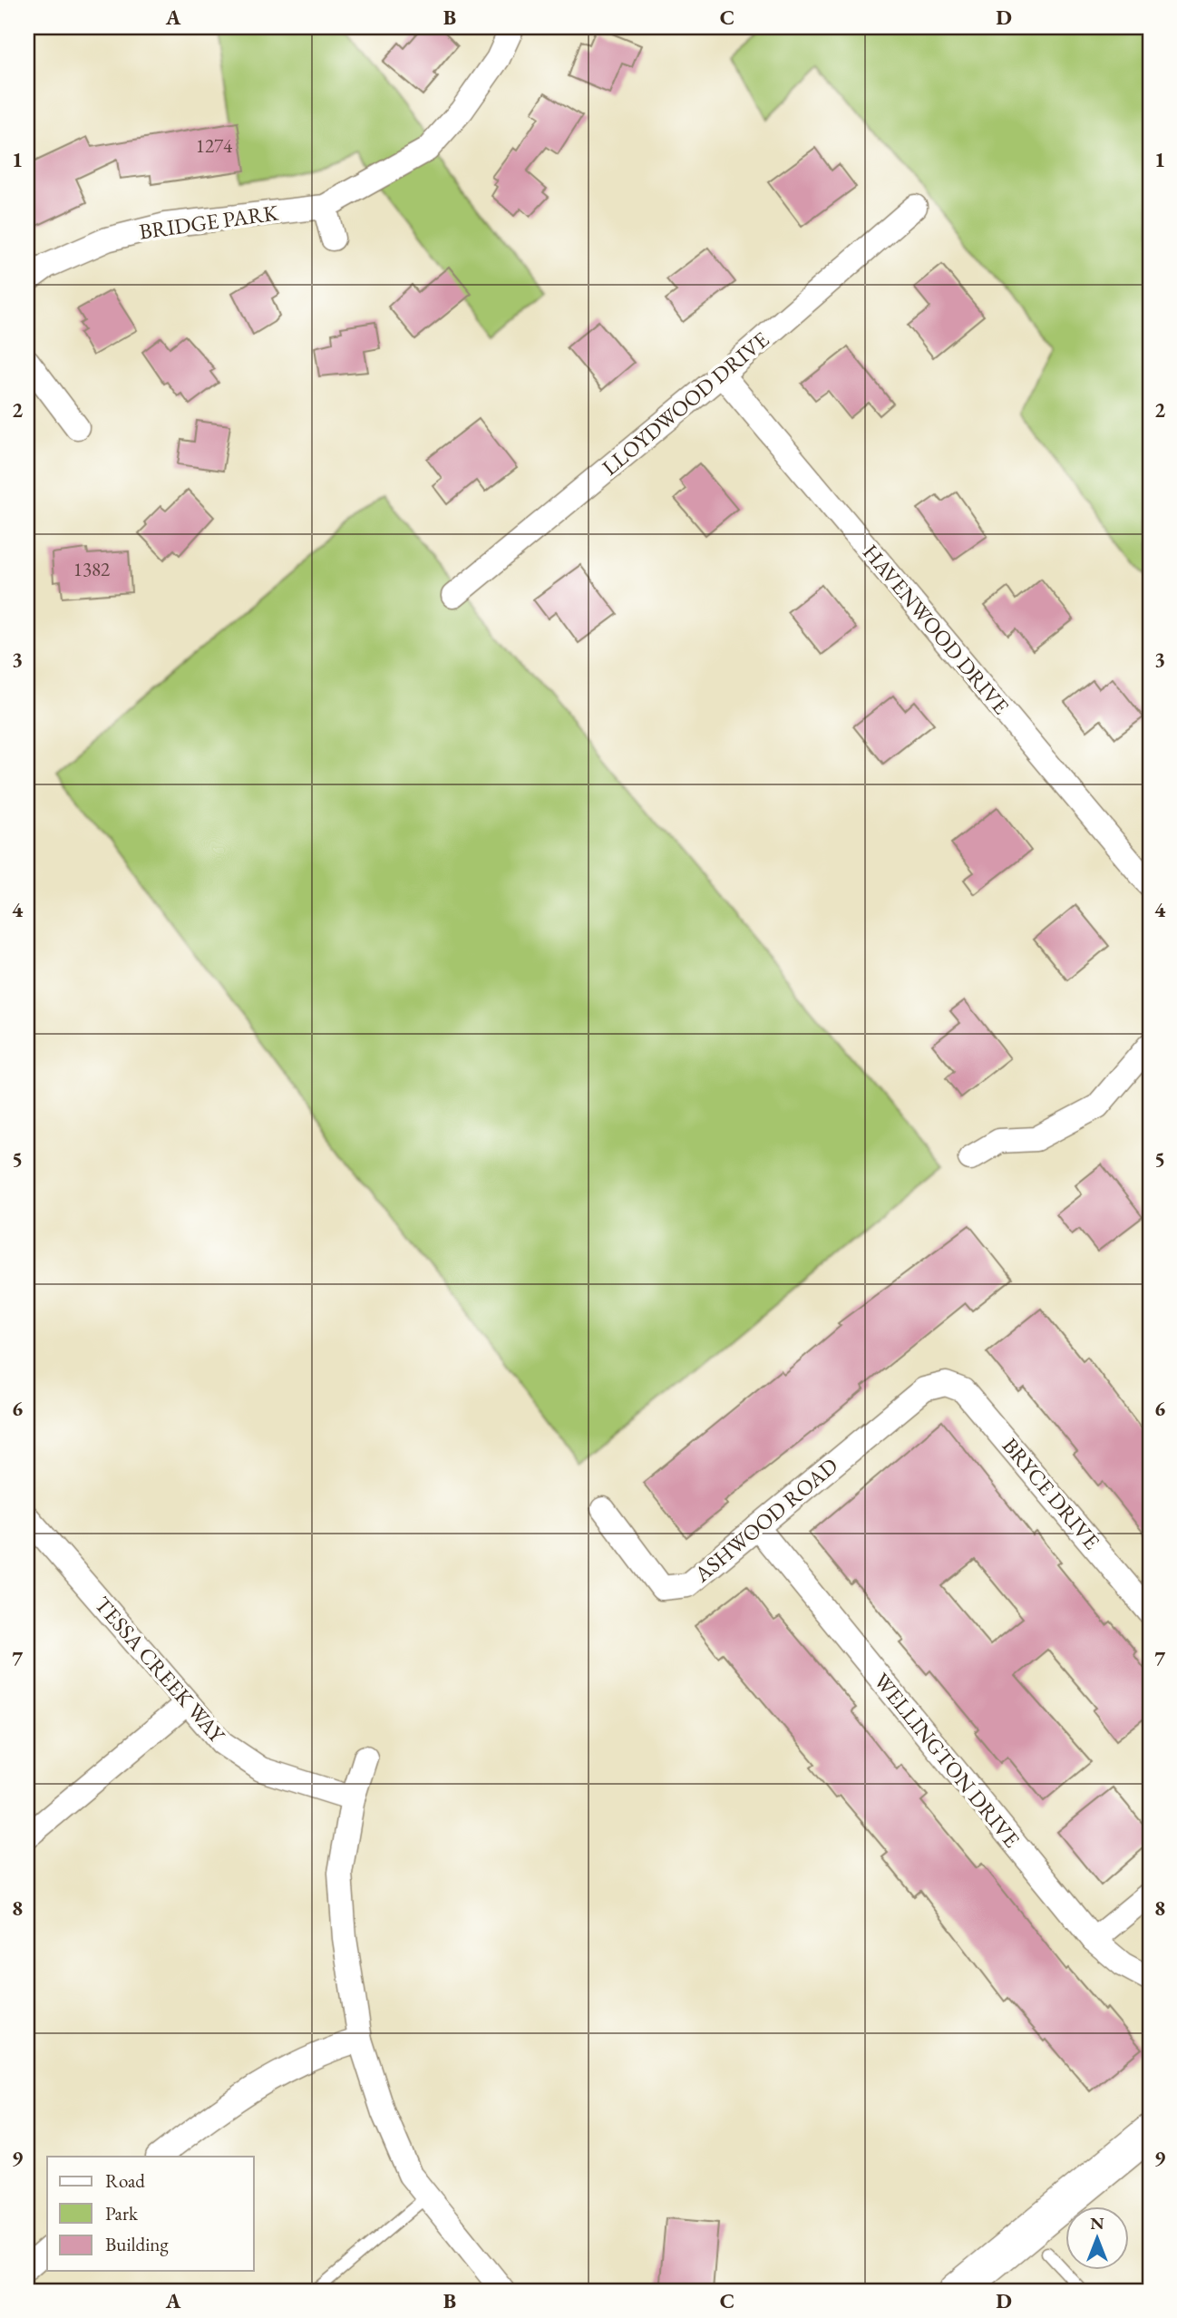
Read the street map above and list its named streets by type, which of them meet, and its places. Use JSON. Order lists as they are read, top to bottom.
{
  "streets": {
    "street": [
      "BRIDGE PARK",
      "LLOYDWOOD DRIVE",
      "HAVENWOOD DRIVE",
      "BRYCE DRIVE",
      "ASHWOOD ROAD",
      "TESSA CREEK WAY",
      "WELLINGTON DRIVE"
    ]
  },
  "crossings": [
    ["LLOYDWOOD DRIVE", "HAVENWOOD DRIVE"],
    ["BRYCE DRIVE", "ASHWOOD ROAD"],
    ["ASHWOOD ROAD", "WELLINGTON DRIVE"]
  ],
  "house_numbers": ["1274", "1382"],
  "legend": ["Road", "Park", "Building"],
  "north": "top",
  "grid": {
    "columns": [
      "A",
      "B",
      "C",
      "D"
    ],
    "rows": [
      "1",
      "2",
      "3",
      "4",
      "5",
      "6",
      "7",
      "8",
      "9"
    ]
  }
}
